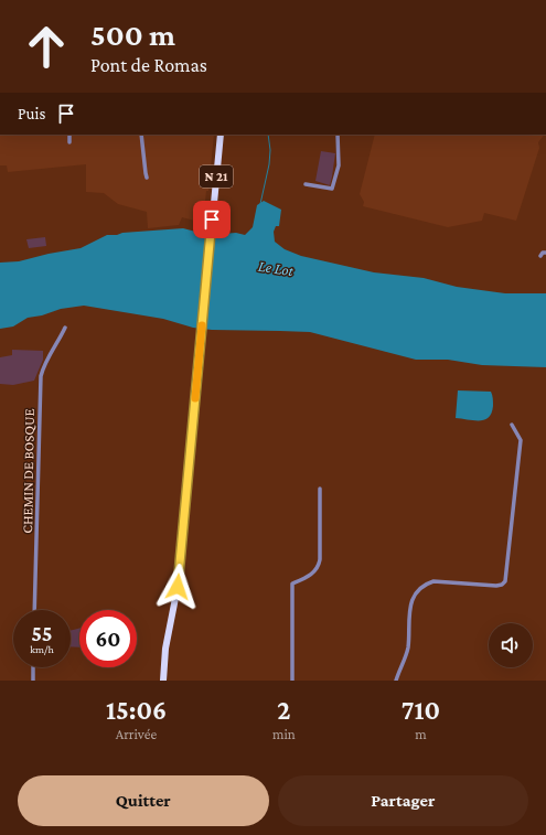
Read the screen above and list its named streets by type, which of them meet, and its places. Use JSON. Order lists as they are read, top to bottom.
{
  "streets": {
    "main road": ["N 21"],
    "street": ["CHEMIN DE BOSQUE"]
  },
  "water": ["Le Lot"],
  "page": {
    "turn": ["500 m", "Pont de Romas"],
    "then": "Puis",
    "speed": "55 km/h",
    "limit": "60",
    "eta": [
      "15:06",
      "Arrivée",
      "2",
      "min",
      "710",
      "m"
    ],
    "buttons": ["Quitter", "Partager"]
  }
}
